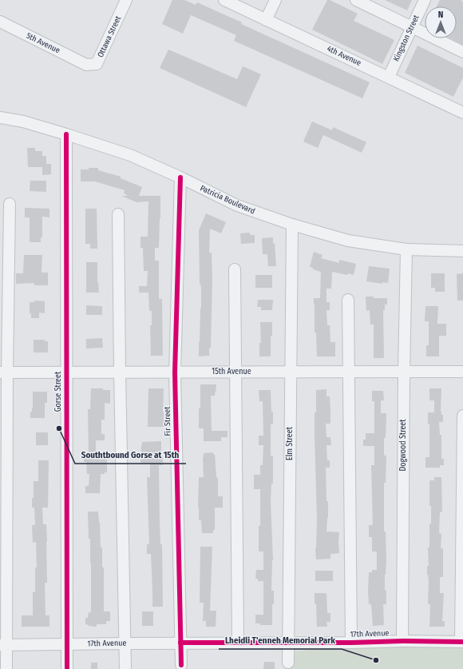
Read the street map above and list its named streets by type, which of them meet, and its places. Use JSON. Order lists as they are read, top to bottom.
{
  "streets": {
    "street": [
      "Ottawa Street",
      "Kingston Street",
      "5th Avenue",
      "4th Avenue",
      "Patricia Boulevard",
      "15th Avenue",
      "Gorse Street",
      "Fir Street",
      "Elm Street",
      "Dogwood Street",
      "17th Avenue"
    ]
  },
  "crossings": [
    ["Ottawa Street", "5th Avenue"],
    ["Kingston Street", "4th Avenue"],
    ["Patricia Boulevard", "Gorse Street"],
    ["Patricia Boulevard", "Fir Street"],
    ["Patricia Boulevard", "Elm Street"],
    ["Patricia Boulevard", "Dogwood Street"],
    ["15th Avenue", "Gorse Street"],
    ["15th Avenue", "Fir Street"],
    ["15th Avenue", "Elm Street"],
    ["15th Avenue", "Dogwood Street"],
    ["Gorse Street", "17th Avenue"],
    ["Fir Street", "17th Avenue"],
    ["Elm Street", "17th Avenue"],
    ["Dogwood Street", "17th Avenue"]
  ],
  "places": ["Southtbound Gorse at 15th", "Lheidli T'enneh Memorial Park"],
  "north": "top"
}
